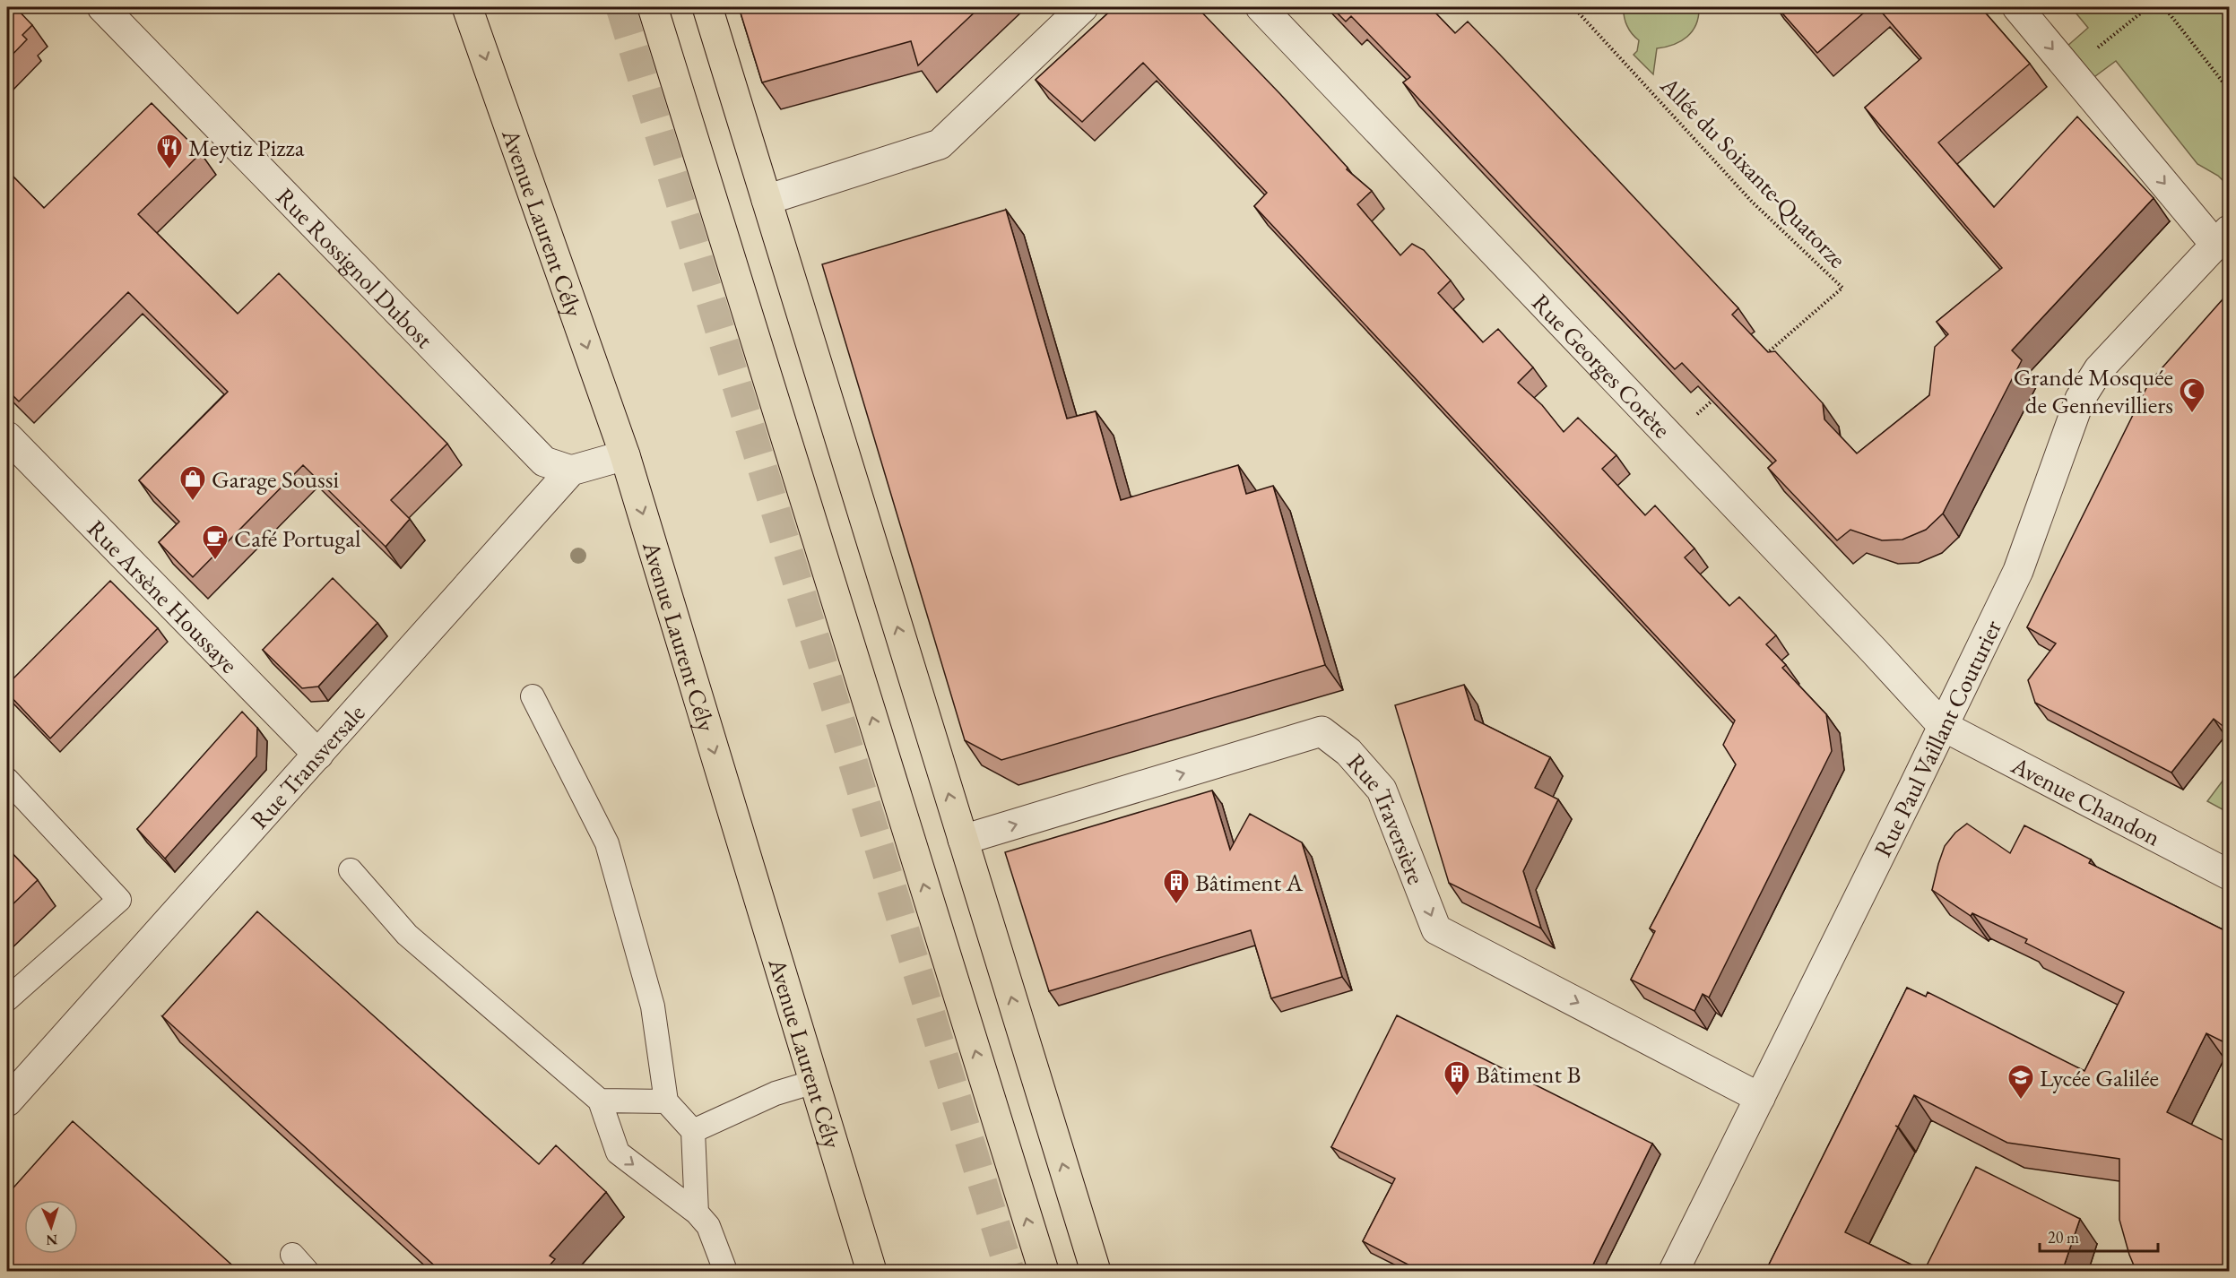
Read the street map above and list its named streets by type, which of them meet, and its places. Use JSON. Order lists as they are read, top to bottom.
{
  "streets": {
    "main road": ["Avenue Laurent Cély"],
    "street": [
      "Rue Rossignol Dubost",
      "Rue Georges Corète",
      "Rue Arsène Houssaye",
      "Rue Paul Vaillant Couturier",
      "Rue Transversale",
      "Avenue Chandon",
      "Rue Traversière"
    ],
    "path": ["Allée du Soixante-Quatorze"]
  },
  "crossings": [
    ["Rue Rossignol Dubost", "Rue Transversale"],
    ["Rue Georges Corète", "Rue Paul Vaillant Couturier"],
    ["Rue Georges Corète", "Avenue Chandon"],
    ["Rue Arsène Houssaye", "Rue Transversale"],
    ["Rue Paul Vaillant Couturier", "Avenue Chandon"],
    ["Rue Paul Vaillant Couturier", "Rue Traversière"]
  ],
  "one_way": ["Rue Traversière"],
  "places": {
    "restaurant": ["Meytiz Pizza"],
    "mosque": ["Grande Mosquée de Gennevilliers"],
    "shop": ["Garage Soussi"],
    "cafe": ["Café Portugal"],
    "building": ["Bâtiment A", "Bâtiment B"],
    "school or university": ["Lycée Galilée"]
  },
  "scale_bar": "20 m",
  "north": "bottom"
}
